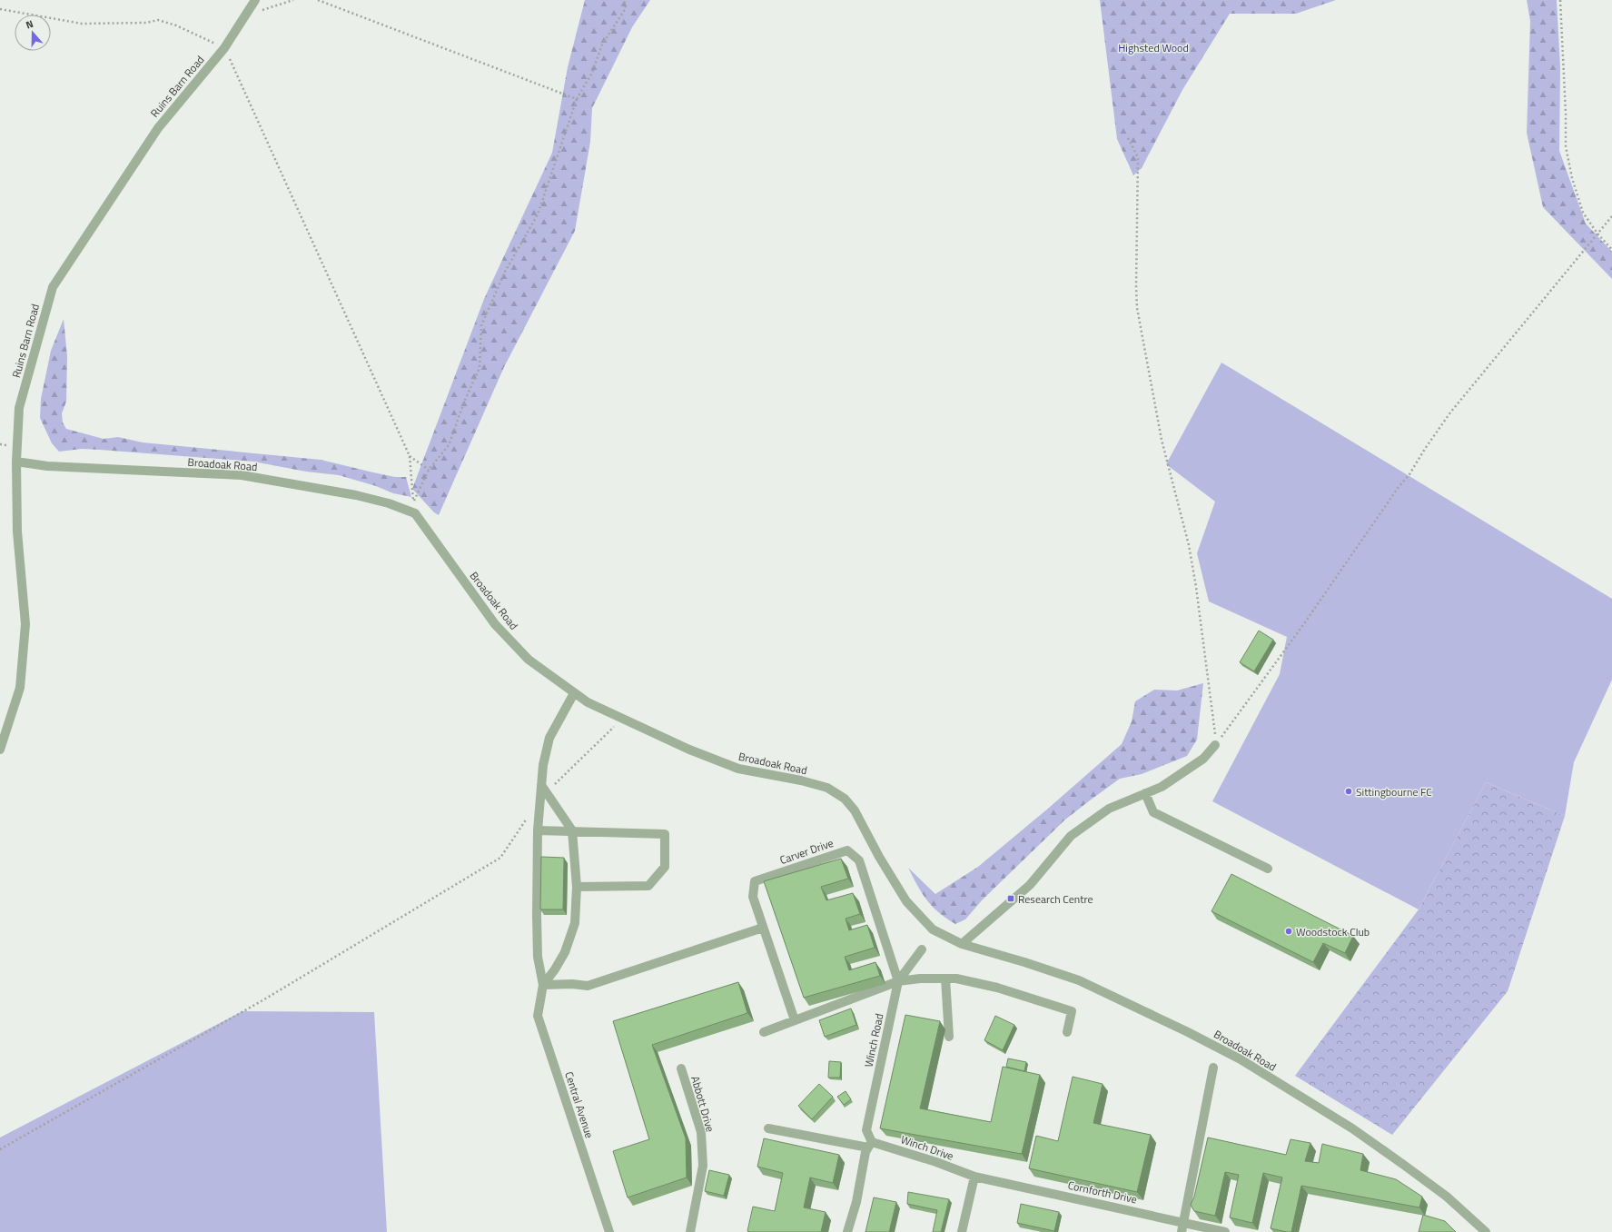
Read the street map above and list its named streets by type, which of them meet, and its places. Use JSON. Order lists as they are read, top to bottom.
{
  "streets": {
    "street": [
      "Ruins Barn Road",
      "Broadoak Road",
      "Carver Drive",
      "Winch Road",
      "Abbott Drive",
      "Central Avenue",
      "Winch Drive",
      "Cornforth Drive"
    ]
  },
  "crossings": [
    ["Ruins Barn Road", "Broadoak Road"],
    ["Carver Drive", "Winch Road"],
    ["Winch Road", "Winch Drive"],
    ["Winch Drive", "Cornforth Drive"]
  ],
  "parks": ["Highsted Wood"],
  "places": {
    "other": ["Sittingbourne FC", "Woodstock Club"],
    "transit": ["Research Centre"]
  },
  "north": "top"
}
